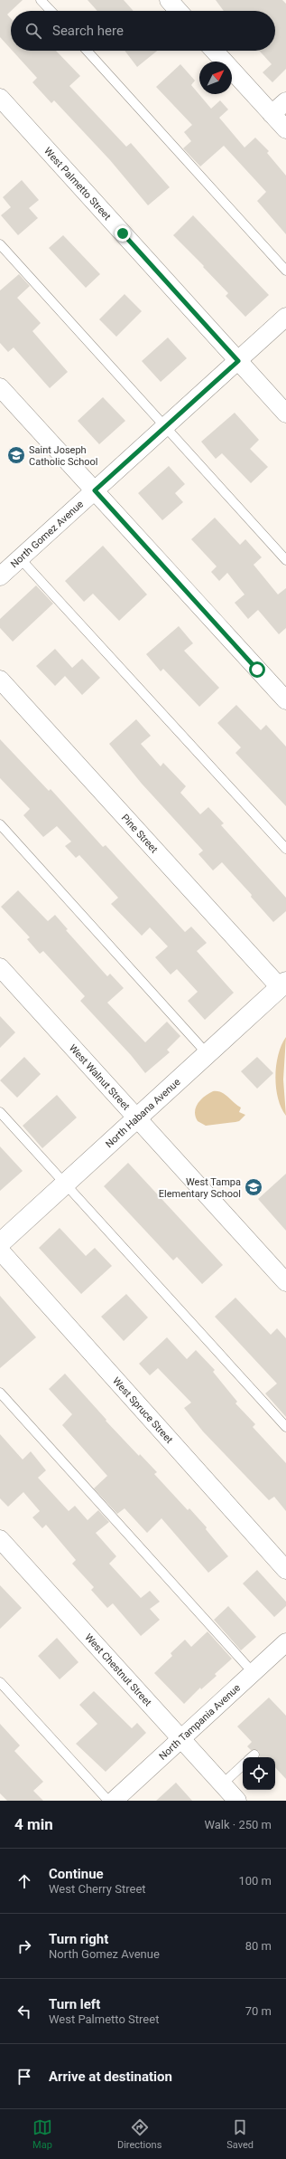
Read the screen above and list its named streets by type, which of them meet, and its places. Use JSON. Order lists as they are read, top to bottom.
{
  "streets": {
    "street": [
      "West Palmetto Street",
      "North Gomez Avenue",
      "Pine Street",
      "West Walnut Street",
      "North Habana Avenue",
      "West Spruce Street",
      "West Chestnut Street",
      "North Tampania Avenue"
    ]
  },
  "crossings": [
    ["West Palmetto Street", "North Gomez Avenue"],
    ["Pine Street", "North Habana Avenue"],
    ["West Walnut Street", "North Habana Avenue"],
    ["West Chestnut Street", "North Tampania Avenue"]
  ],
  "places": {
    "school or university": ["Saint Joseph Catholic School", "West Tampa Elementary School"]
  },
  "north": "top right",
  "page": {
    "search": "Search here",
    "heading": ["4 min", "Walk · 250 m"],
    "list": [
      ["Continue", "West Cherry Street", "100 m"],
      ["Turn right", "North Gomez Avenue", "80 m"],
      ["Turn left", "West Palmetto Street", "70 m"],
      "Arrive at destination"
    ],
    "nav": ["Map", "Directions", "Saved"]
  }
}
